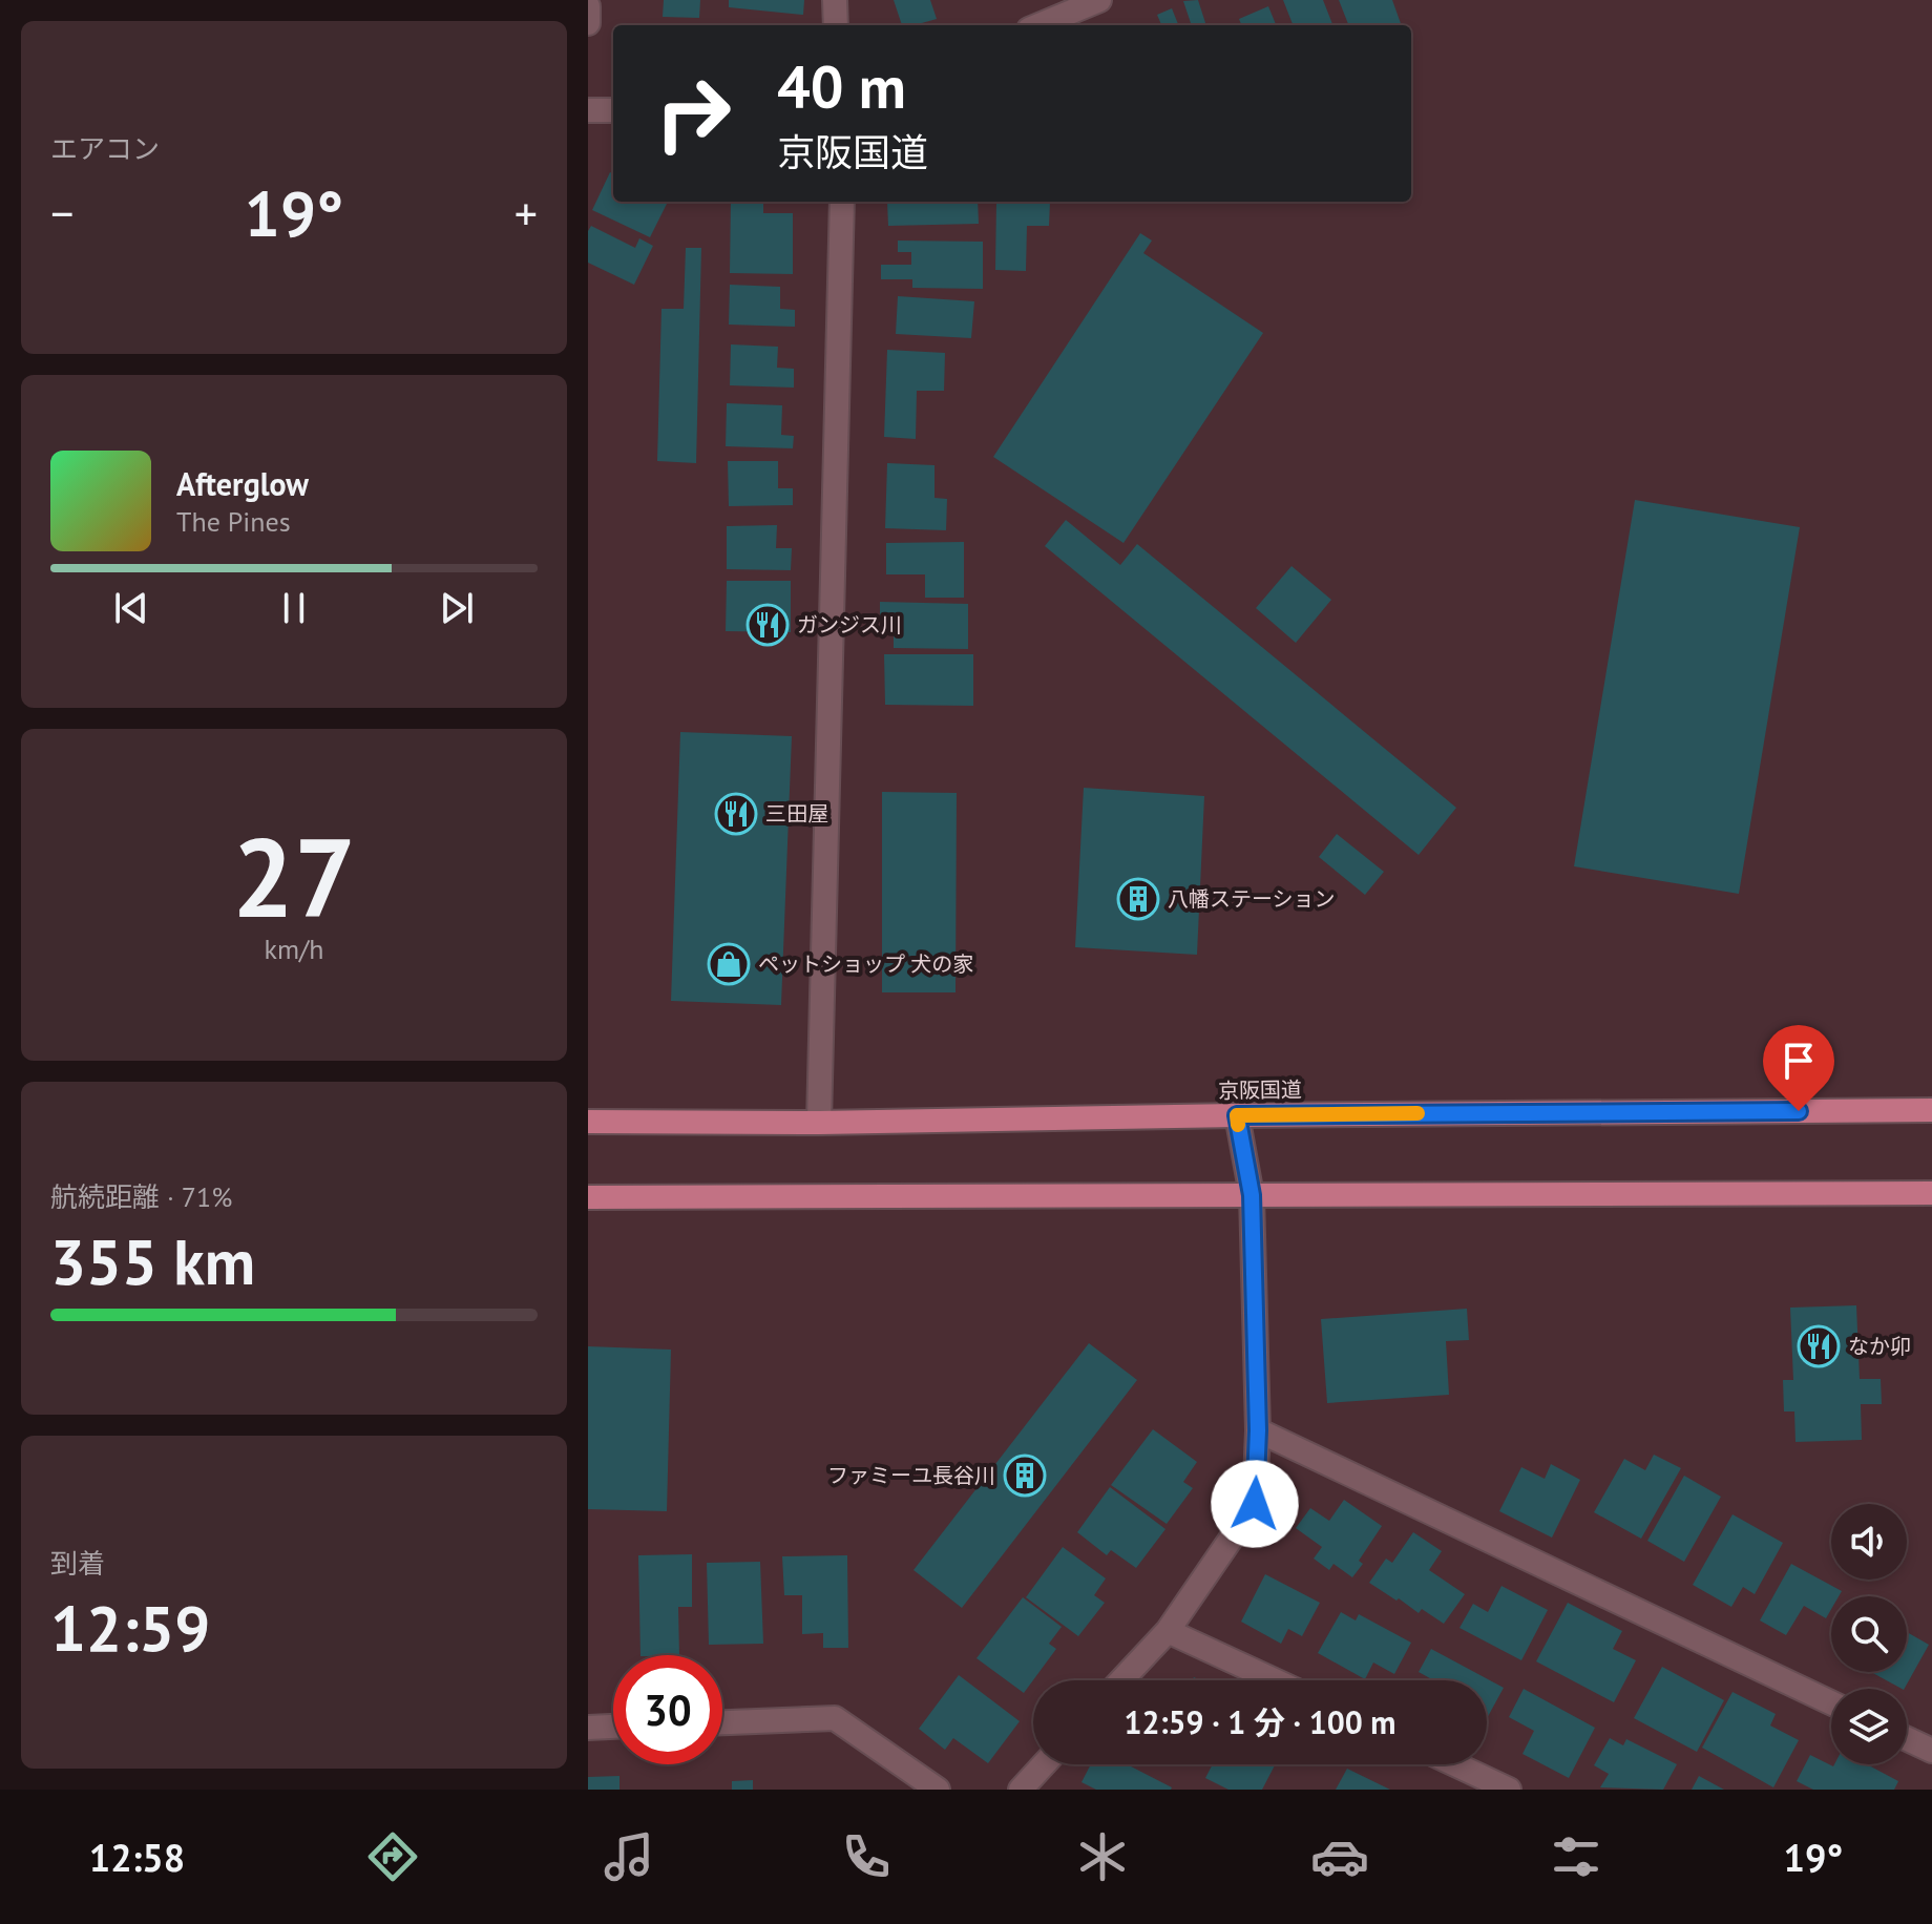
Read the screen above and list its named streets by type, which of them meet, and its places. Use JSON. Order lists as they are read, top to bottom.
{
  "streets": {
    "highway": ["京阪国道"]
  },
  "places": {
    "restaurant": ["ガンジス川", "三田屋", "なか卯"],
    "building": ["八幡ステーション", "ファミーユ長谷川"],
    "shop": ["ペットショップ 犬の家"]
  },
  "page": {
    "tile": [
      "エアコン",
      ["27", "km/h"],
      ["航続距離 · 71%", "355 km"],
      ["到着", "12:59"]
    ],
    "turn": ["40 m", "京阪国道"],
    "heat": ["−", "19°", "+"],
    "song": ["Afterglow", "The Pines"],
    "limit": "30",
    "trip": "12:59 · 1 分 · 100 m",
    "tabs": ["12:58", "19°"]
  }
}
